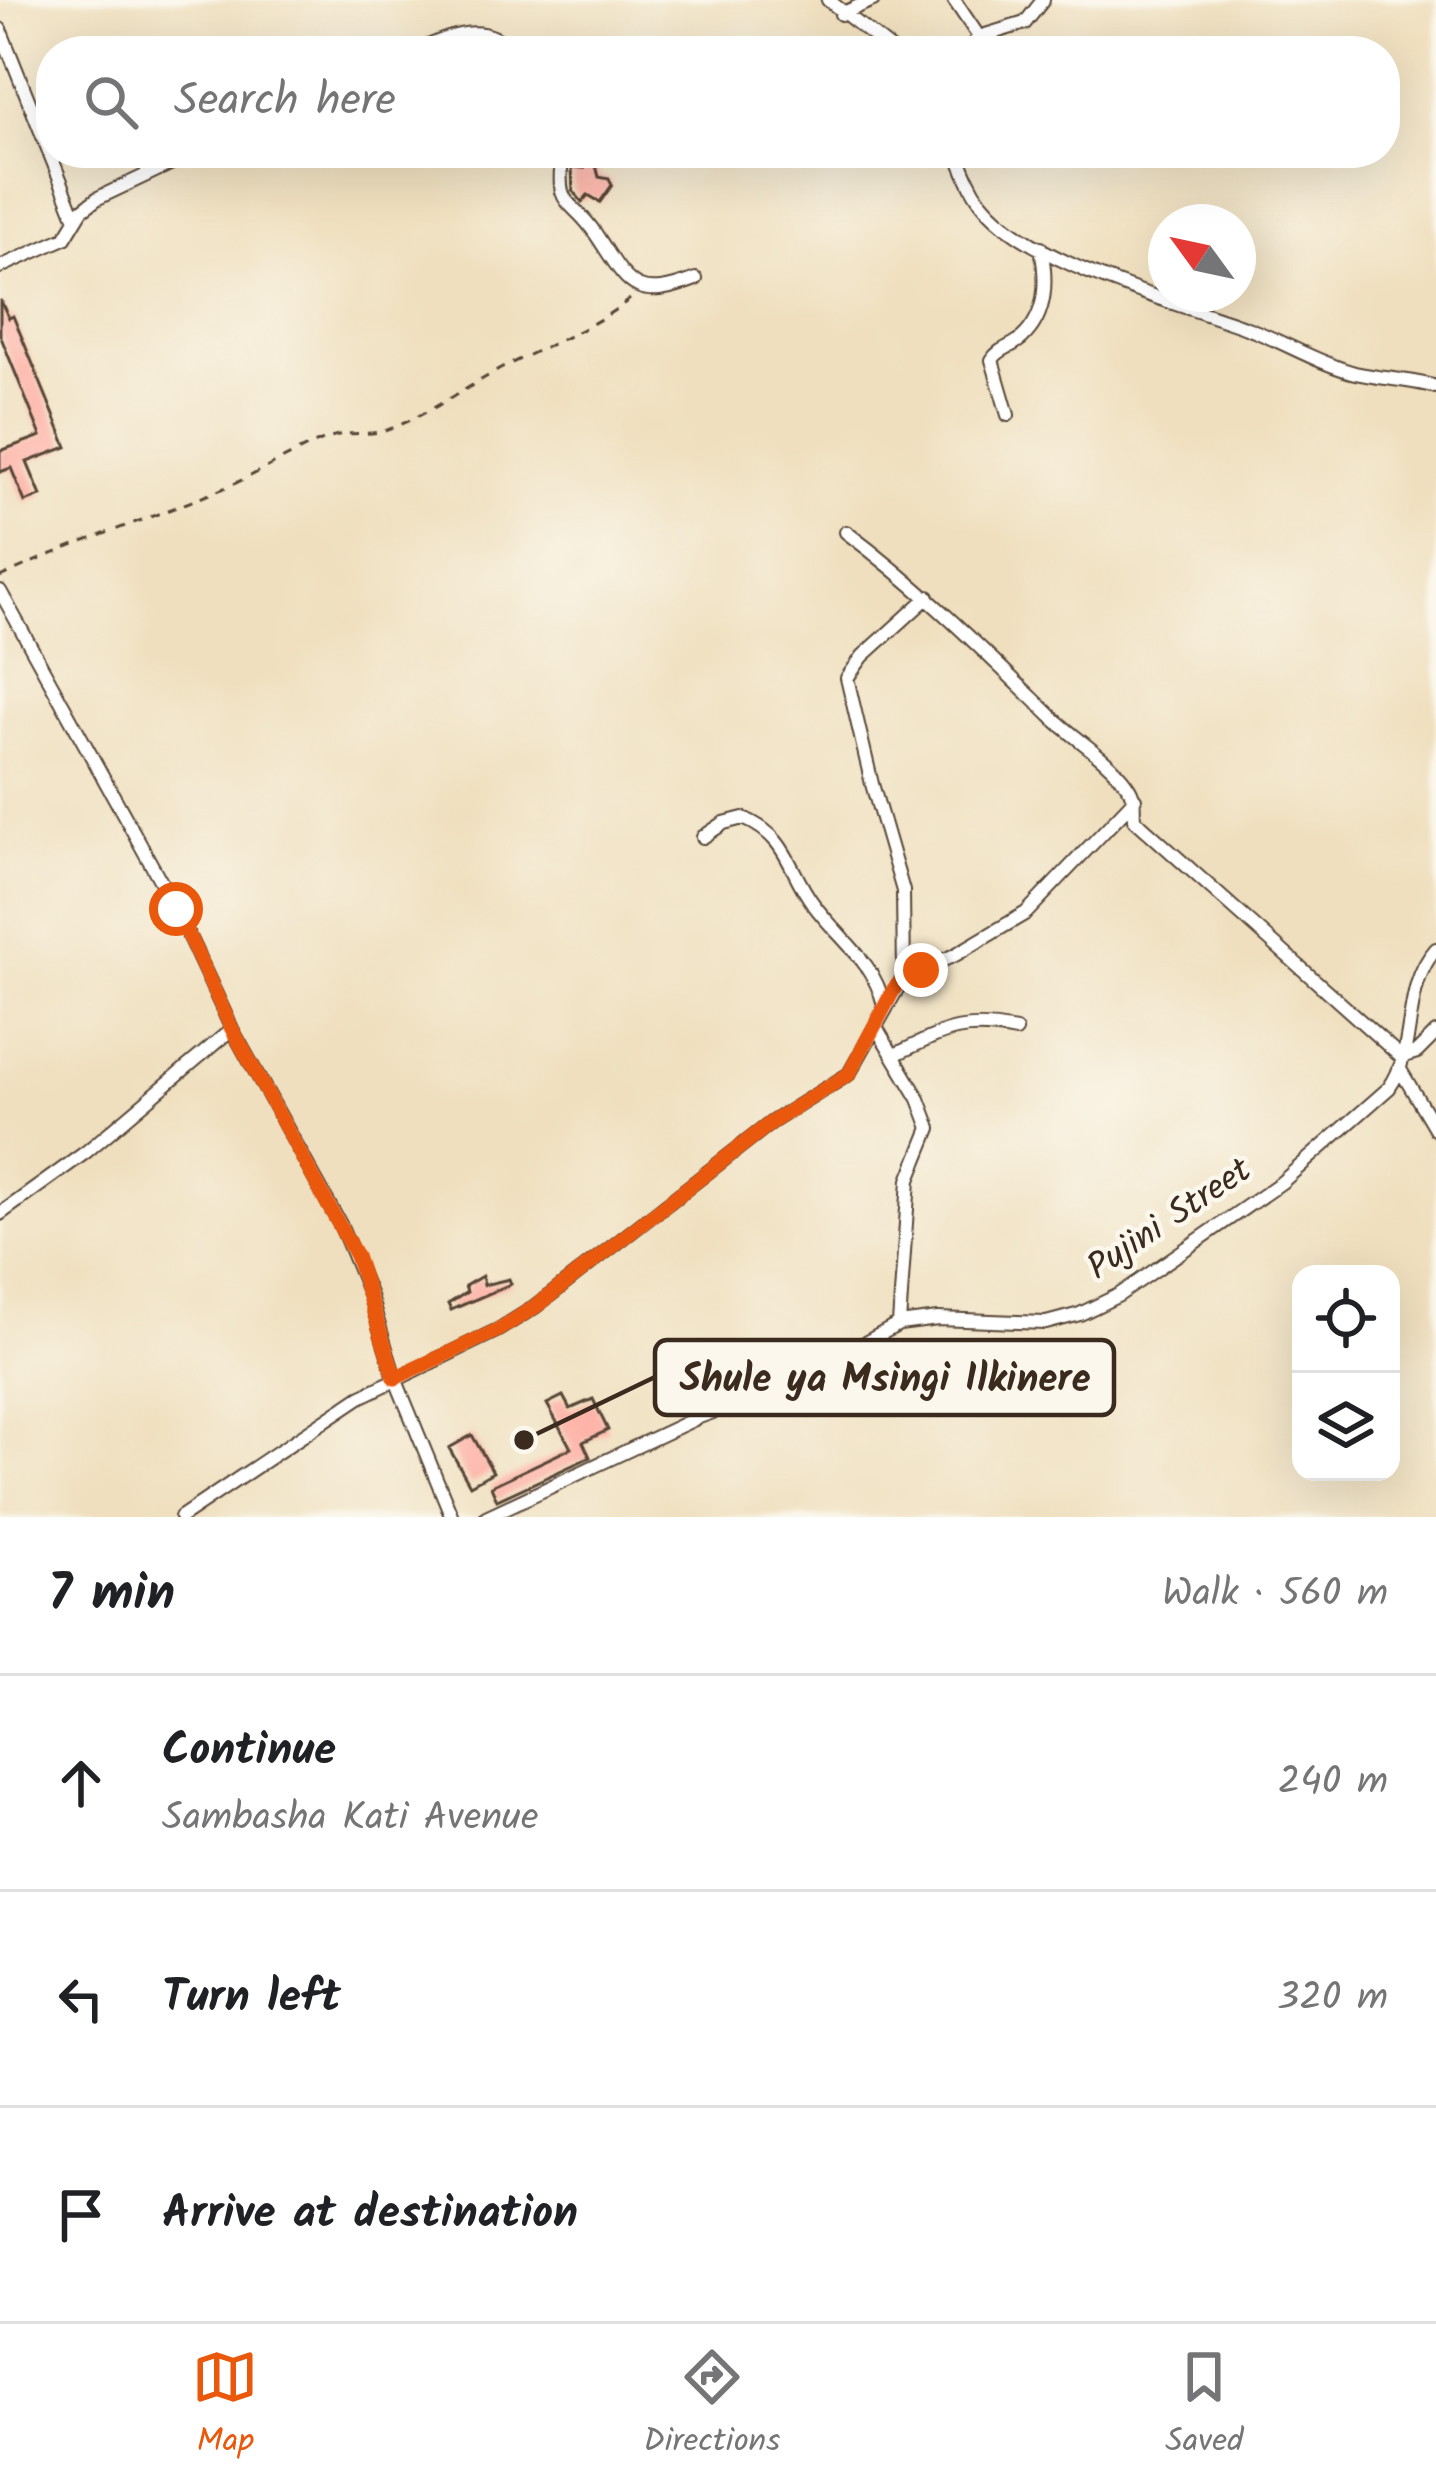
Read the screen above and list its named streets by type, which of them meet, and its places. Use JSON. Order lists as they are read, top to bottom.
{
  "streets": {
    "street": ["Pujini Street"]
  },
  "places": ["Shule ya Msingi Ilkinere"],
  "north": "top left",
  "page": {
    "search": "Search here",
    "heading": ["7 min", "Walk · 560 m"],
    "list": [
      ["Continue", "Sambasha Kati Avenue", "240 m"],
      ["Turn left", "320 m"],
      "Arrive at destination"
    ],
    "nav": ["Map", "Directions", "Saved"]
  }
}
